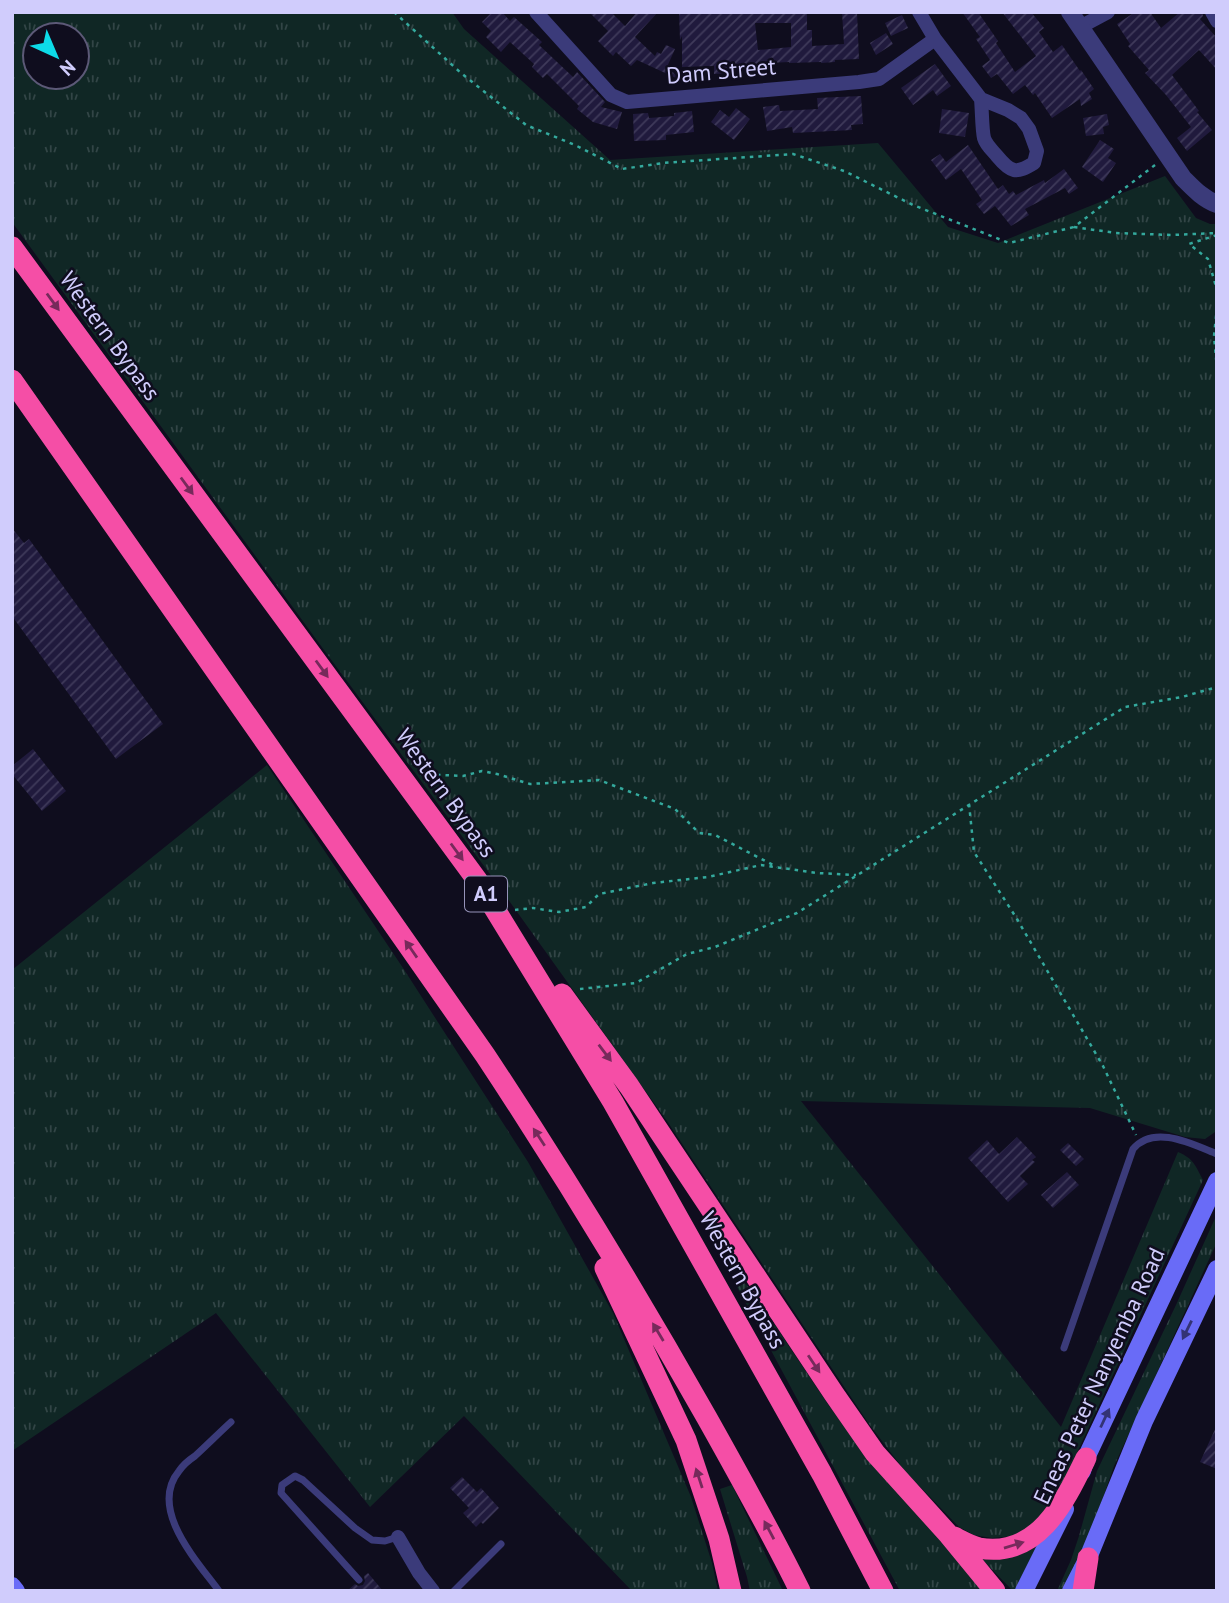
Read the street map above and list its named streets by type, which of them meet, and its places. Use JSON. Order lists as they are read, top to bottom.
{
  "streets": {
    "highway": ["Western Bypass", "A1"],
    "main road": ["Eneas Peter Nanyemba Road"],
    "street": ["Dam Street"]
  },
  "north": "bottom right"
}
